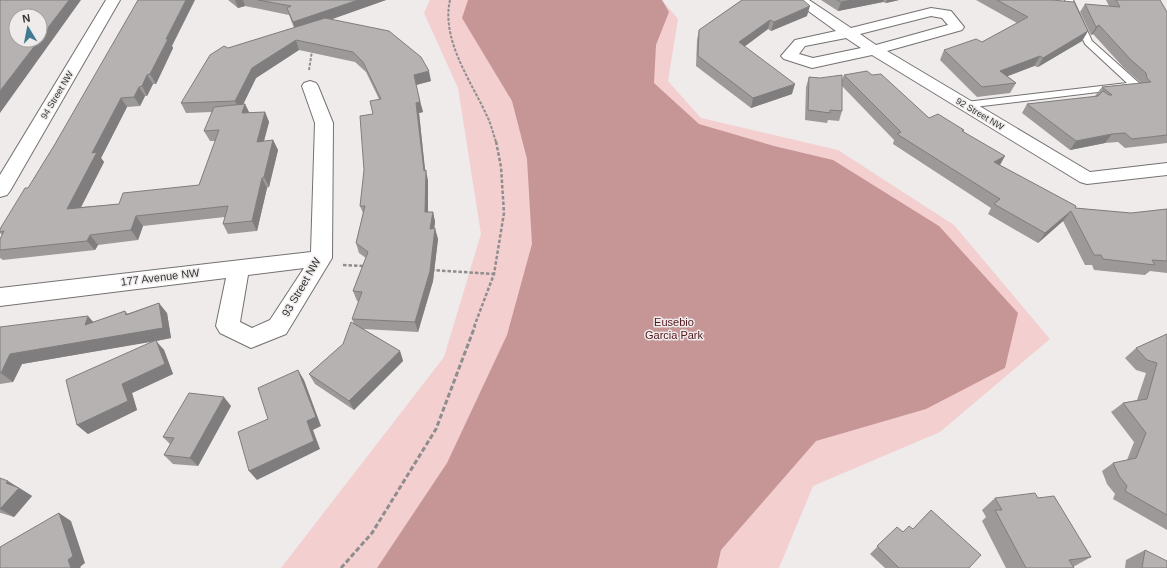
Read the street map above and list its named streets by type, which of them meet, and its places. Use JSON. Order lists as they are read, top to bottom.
{
  "streets": {
    "street": [
      "94 Street NW",
      "92 Street NW",
      "177 Avenue NW",
      "93 Street NW"
    ]
  },
  "crossings": [
    ["177 Avenue NW", "93 Street NW"]
  ],
  "parks": ["Eusebio Garcia Park"],
  "north": "top"
}
